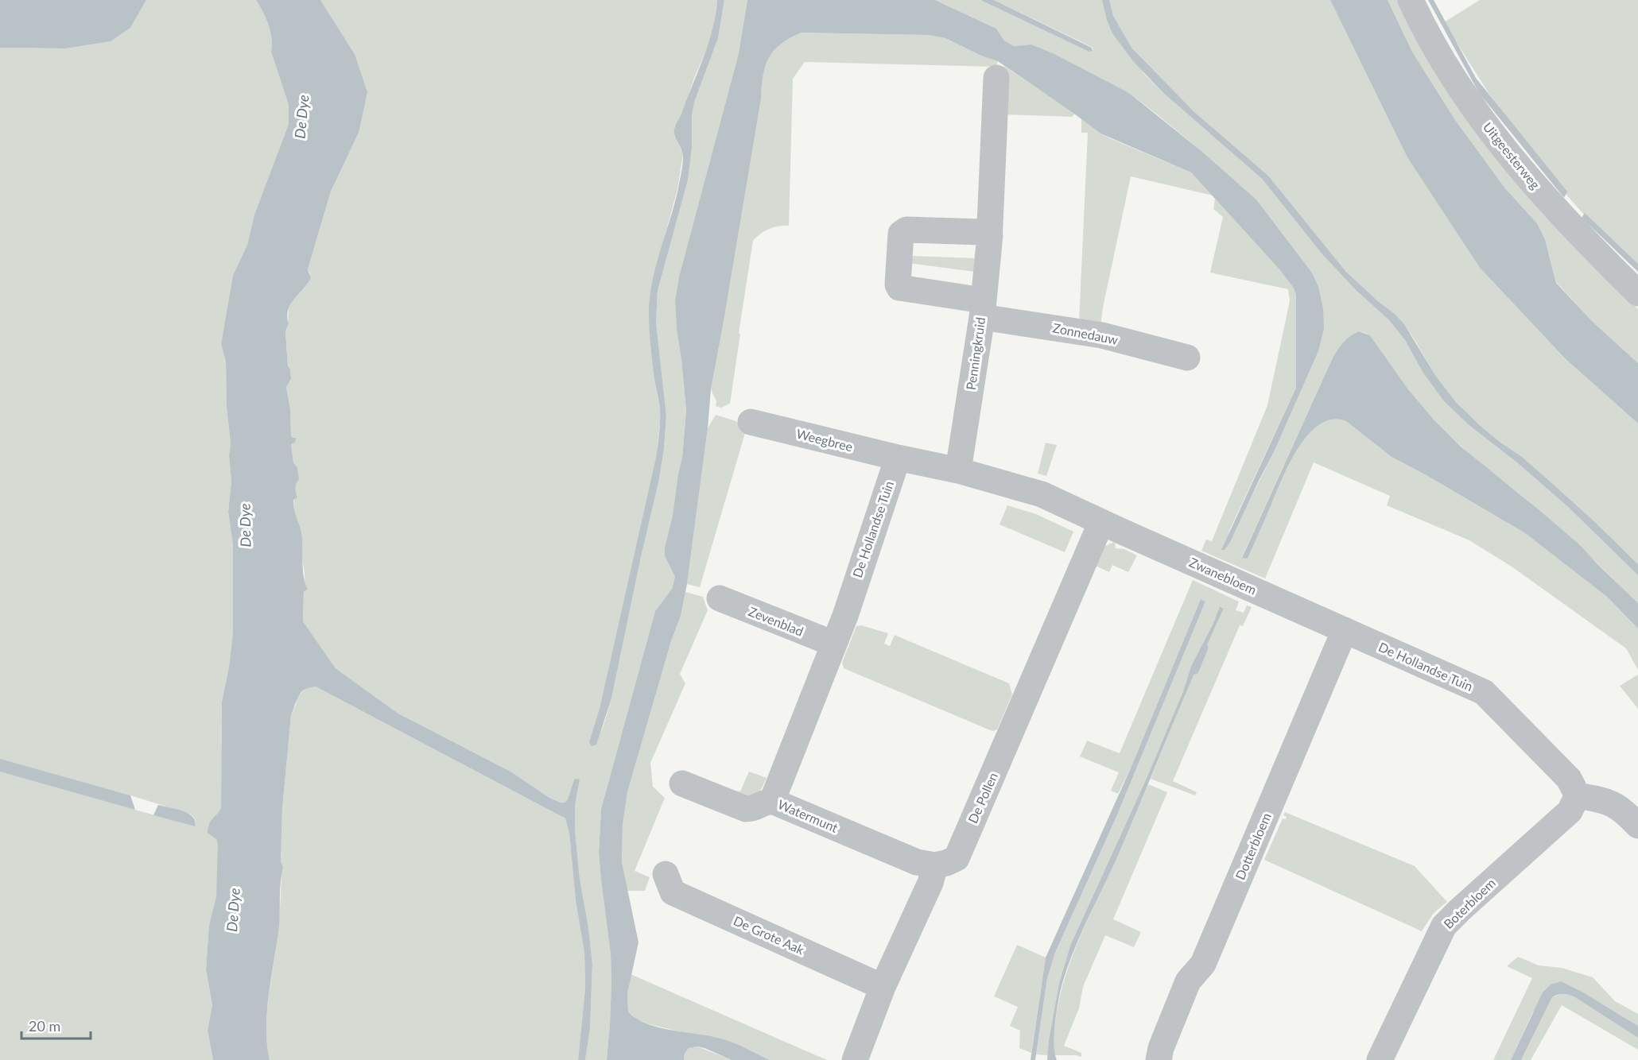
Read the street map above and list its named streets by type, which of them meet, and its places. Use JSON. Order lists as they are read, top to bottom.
{
  "streets": {
    "street": [
      "Uitgeesterweg",
      "Zonnedauw",
      "Penningkruid",
      "Weegbree",
      "De Hollandse Tuin",
      "Zwanebloem",
      "Zevenblad",
      "De Pollen",
      "Watermunt",
      "Dotterbloem",
      "Boterbloem",
      "De Grote Aak"
    ]
  },
  "crossings": [
    ["Zonnedauw", "Penningkruid"],
    ["Weegbree", "De Hollandse Tuin"],
    ["De Hollandse Tuin", "Zwanebloem"],
    ["De Hollandse Tuin", "Zevenblad"],
    ["De Hollandse Tuin", "Watermunt"],
    ["De Hollandse Tuin", "Dotterbloem"],
    ["De Hollandse Tuin", "Boterbloem"],
    ["Zwanebloem", "De Pollen"],
    ["Zwanebloem", "Dotterbloem"],
    ["De Pollen", "Watermunt"]
  ],
  "water": ["De Dye"],
  "scale_bar": "20 m"
}
